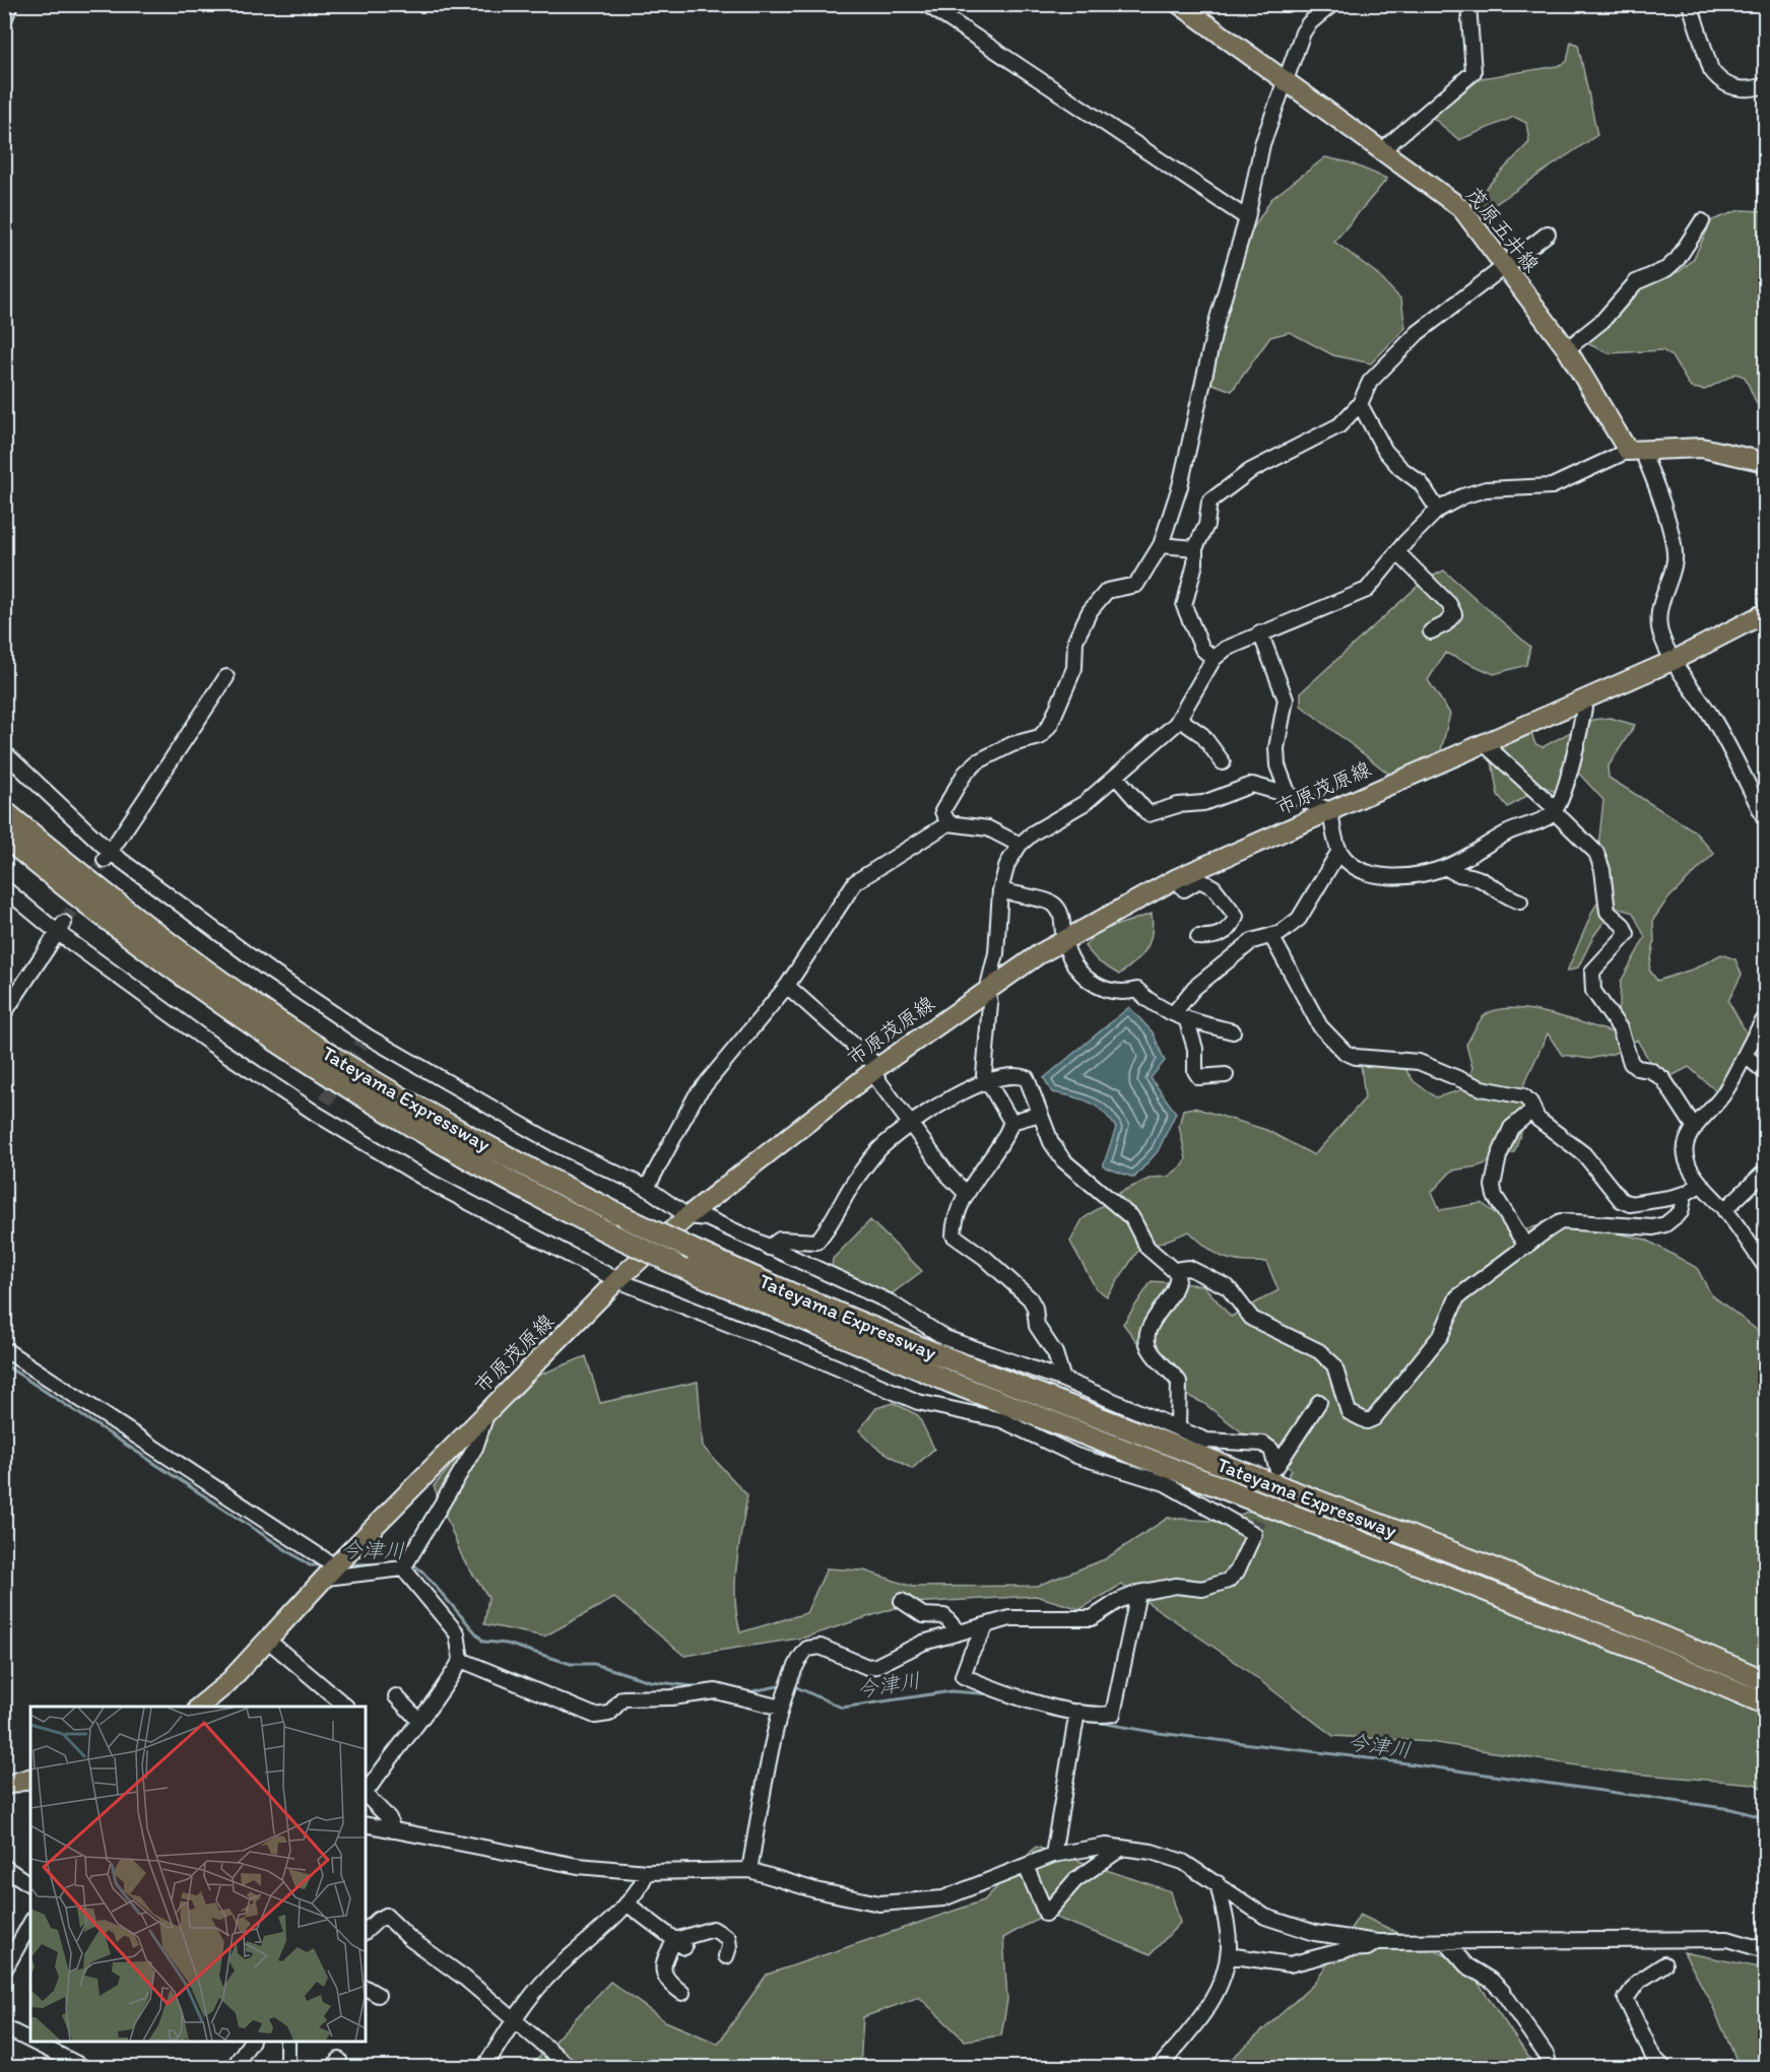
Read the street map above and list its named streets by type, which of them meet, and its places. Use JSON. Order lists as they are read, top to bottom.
{
  "streets": {
    "highway": ["Tateyama Expressway"],
    "main road": ["茂原五井線", "市原茂原線"]
  },
  "water": ["今津川"]
}
